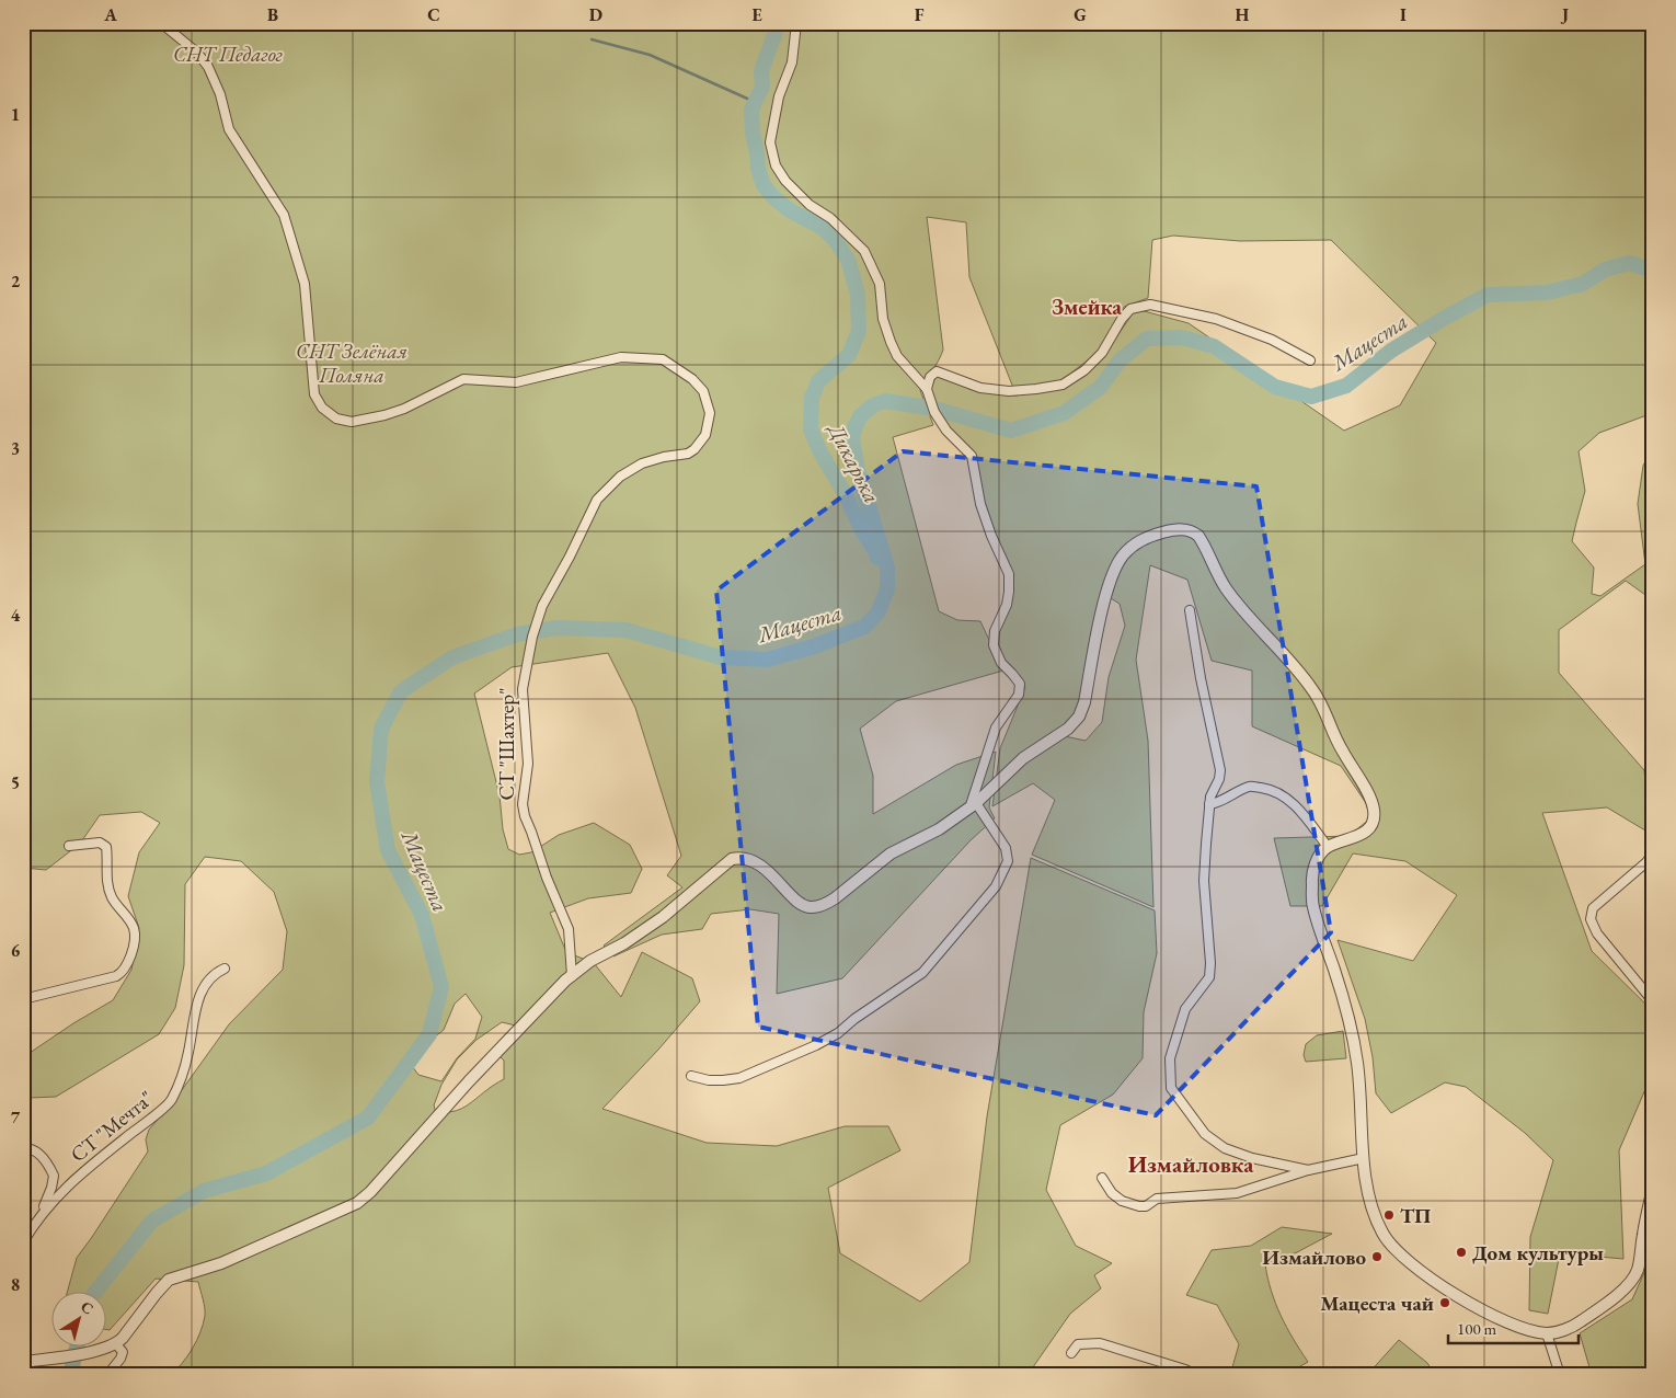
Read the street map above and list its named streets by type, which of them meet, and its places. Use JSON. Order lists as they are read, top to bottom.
{
  "streets": {
    "street": ["СТ \"Шахтер\"", "СТ \"Мечта\""]
  },
  "districts": ["Змейка", "Измайловка"],
  "water": ["Мацеста", "Дикарька"],
  "parks": ["СНТ Педагог", "СНТ Зелёная Поляна"],
  "places": [
    "ТП",
    "Дом культуры",
    "Измайлово",
    "Мацеста чай"
  ],
  "scale_bar": "100 m",
  "north": "top right",
  "grid": {
    "columns": [
      "A",
      "B",
      "C",
      "D",
      "E",
      "F",
      "G",
      "H",
      "I",
      "J"
    ],
    "rows": [
      "1",
      "2",
      "3",
      "4",
      "5",
      "6",
      "7",
      "8"
    ]
  }
}
